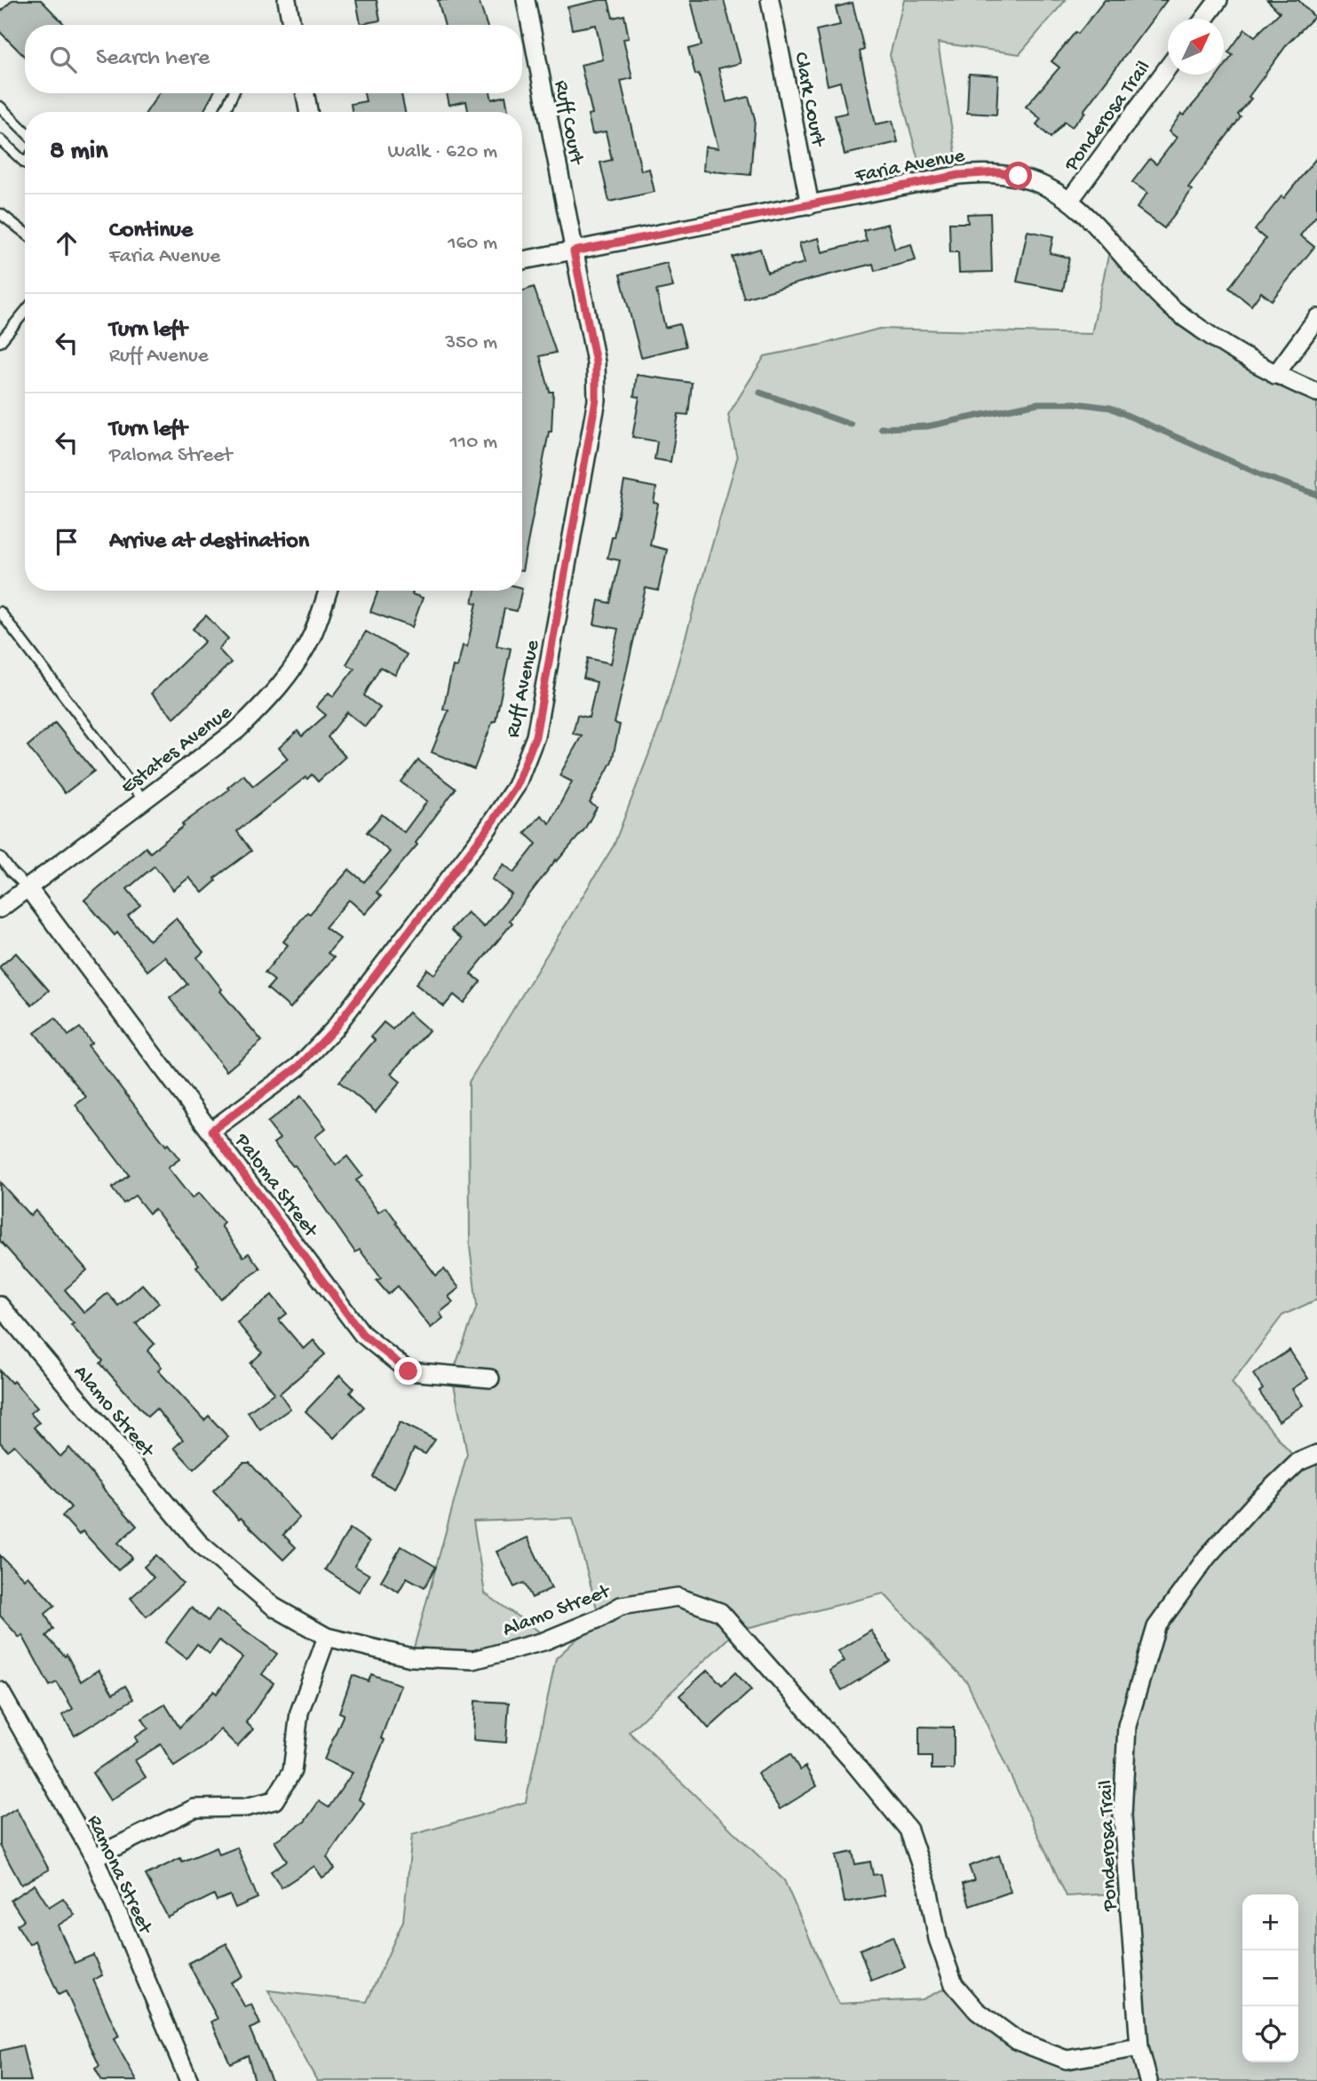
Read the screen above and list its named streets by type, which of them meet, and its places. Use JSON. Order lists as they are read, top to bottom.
{
  "streets": {
    "street": [
      "Clark Court",
      "Ponderosa Trail",
      "Ruff Court",
      "Faria Avenue",
      "Ruff Avenue",
      "Estates Avenue",
      "Paloma Street",
      "Alamo Street",
      "Ramona Street"
    ]
  },
  "crossings": [
    ["Clark Court", "Faria Avenue"],
    ["Ponderosa Trail", "Faria Avenue"],
    ["Ponderosa Trail", "Alamo Street"],
    ["Ruff Court", "Faria Avenue"],
    ["Ruff Court", "Ruff Avenue"],
    ["Faria Avenue", "Ruff Avenue"],
    ["Ruff Avenue", "Paloma Street"],
    ["Estates Avenue", "Paloma Street"]
  ],
  "north": "top right",
  "page": {
    "search": "Search here",
    "heading": ["8 min", "Walk · 620 m"],
    "list": [
      ["Continue", "Faria Avenue", "160 m"],
      ["Turn left", "Ruff Avenue", "350 m"],
      ["Turn left", "Paloma Street", "110 m"],
      "Arrive at destination"
    ],
    "map_buttons": ["+", "−"]
  }
}
